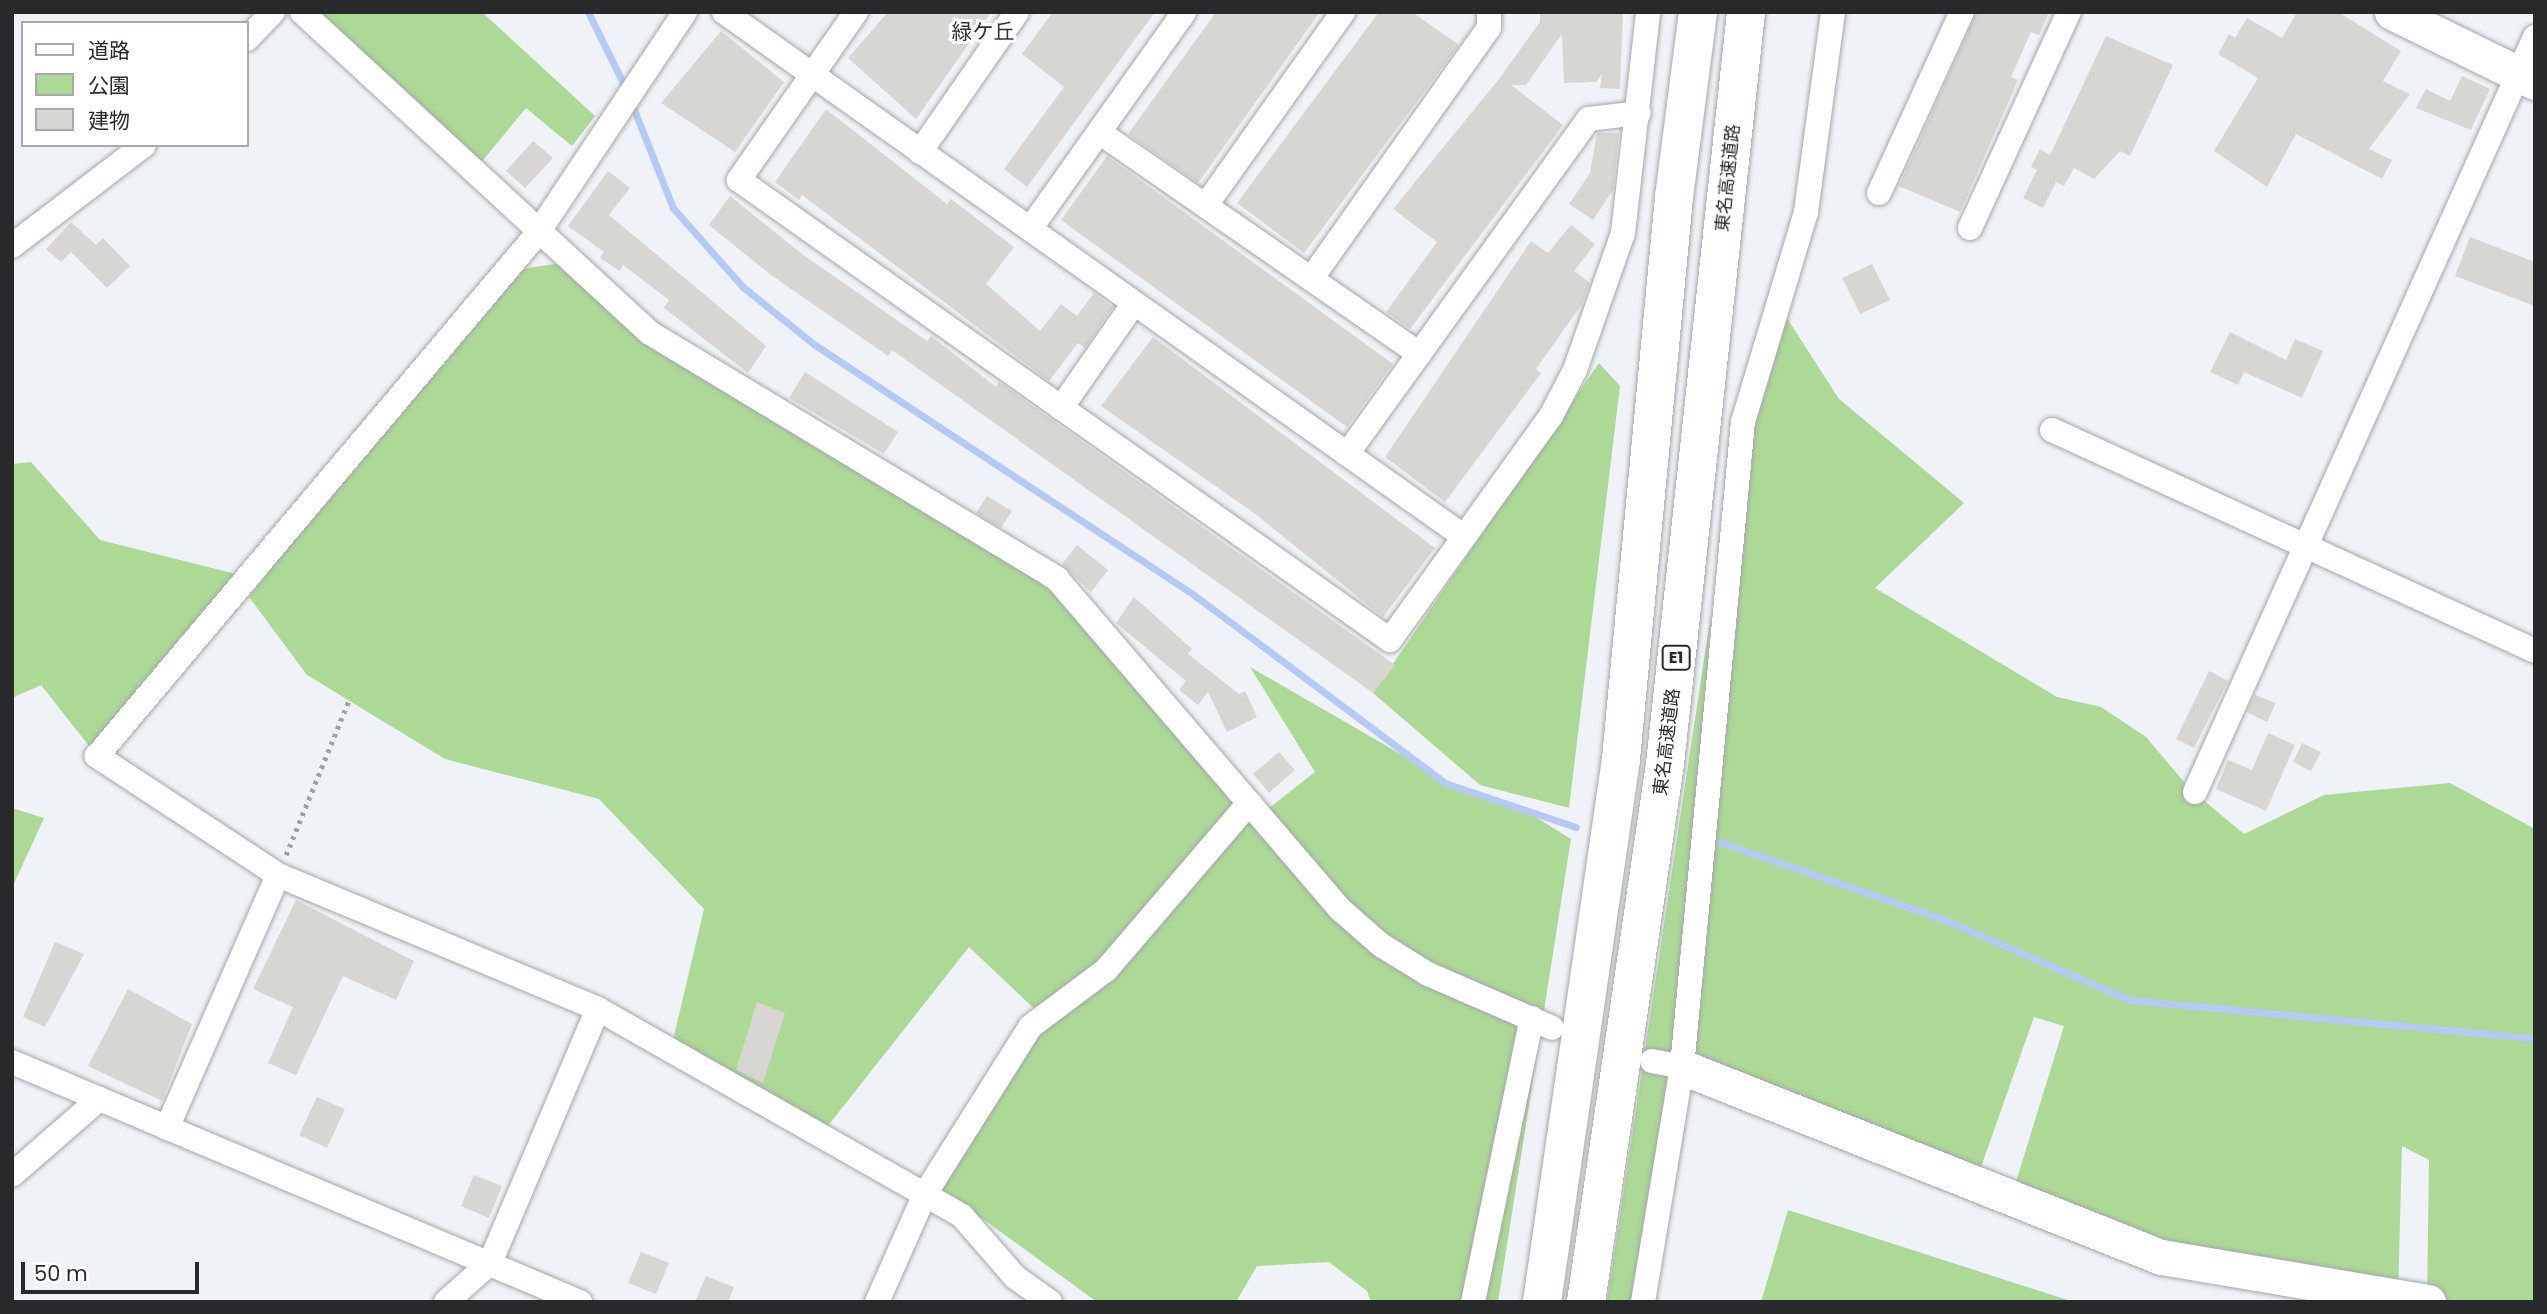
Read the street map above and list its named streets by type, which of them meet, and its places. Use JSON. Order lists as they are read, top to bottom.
{
  "streets": {
    "highway": ["東名高速道路", "E1"]
  },
  "districts": ["緑ケ丘"],
  "legend": ["道路", "公園", "建物"],
  "scale_bar": "50 m"
}
